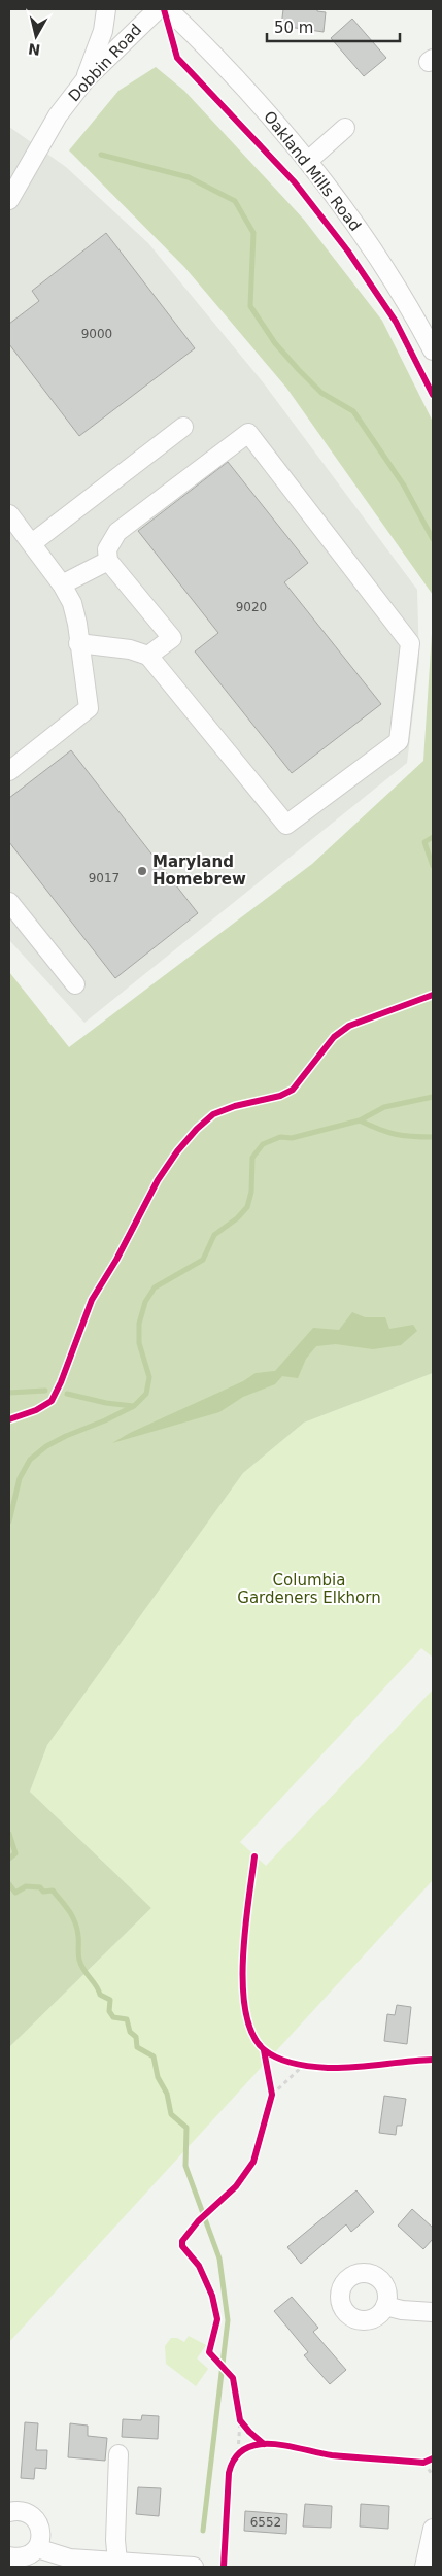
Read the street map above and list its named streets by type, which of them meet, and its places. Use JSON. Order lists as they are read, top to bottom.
{
  "streets": {
    "street": ["Dobbin Road", "Oakland Mills Road"]
  },
  "parks": ["Columbia Gardeners Elkhorn"],
  "places": ["Maryland Homebrew"],
  "house_numbers": [
    "9000",
    "9020",
    "9017",
    "6552"
  ],
  "scale_bar": "50 m",
  "north": "bottom"
}
